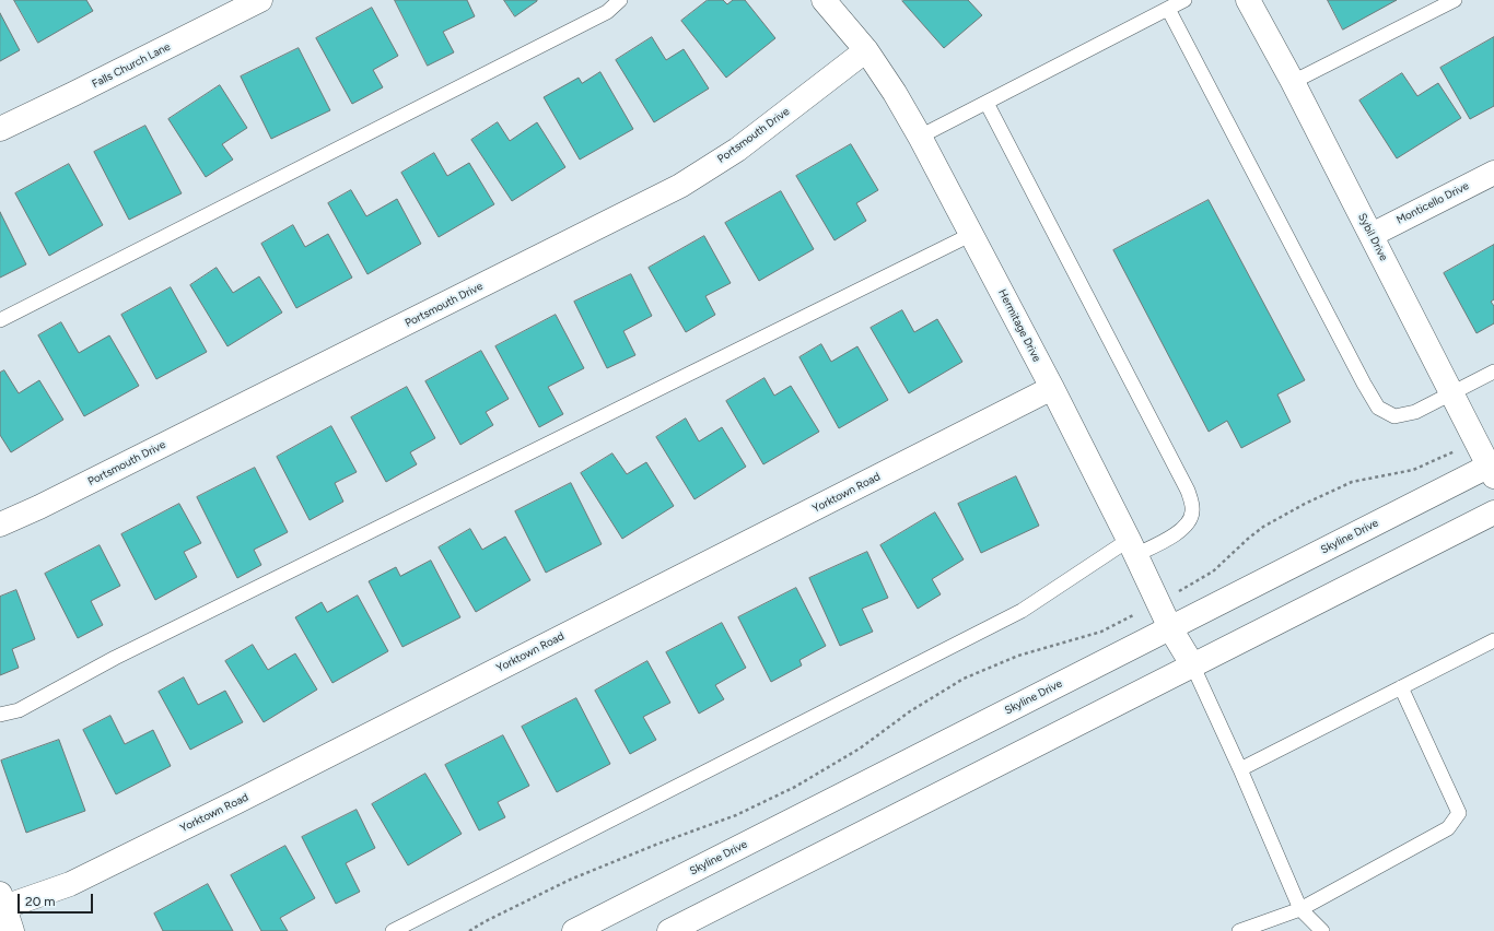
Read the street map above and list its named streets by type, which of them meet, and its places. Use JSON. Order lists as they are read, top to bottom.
{
  "streets": {
    "street": [
      "Falls Church Lane",
      "Portsmouth Drive",
      "Monticello Drive",
      "Sybil Drive",
      "Hermitage Drive",
      "Yorktown Road",
      "Skyline Drive"
    ]
  },
  "crossings": [
    ["Portsmouth Drive", "Hermitage Drive"],
    ["Monticello Drive", "Sybil Drive"],
    ["Sybil Drive", "Skyline Drive"],
    ["Hermitage Drive", "Yorktown Road"],
    ["Hermitage Drive", "Skyline Drive"]
  ],
  "scale_bar": "20 m"
}
